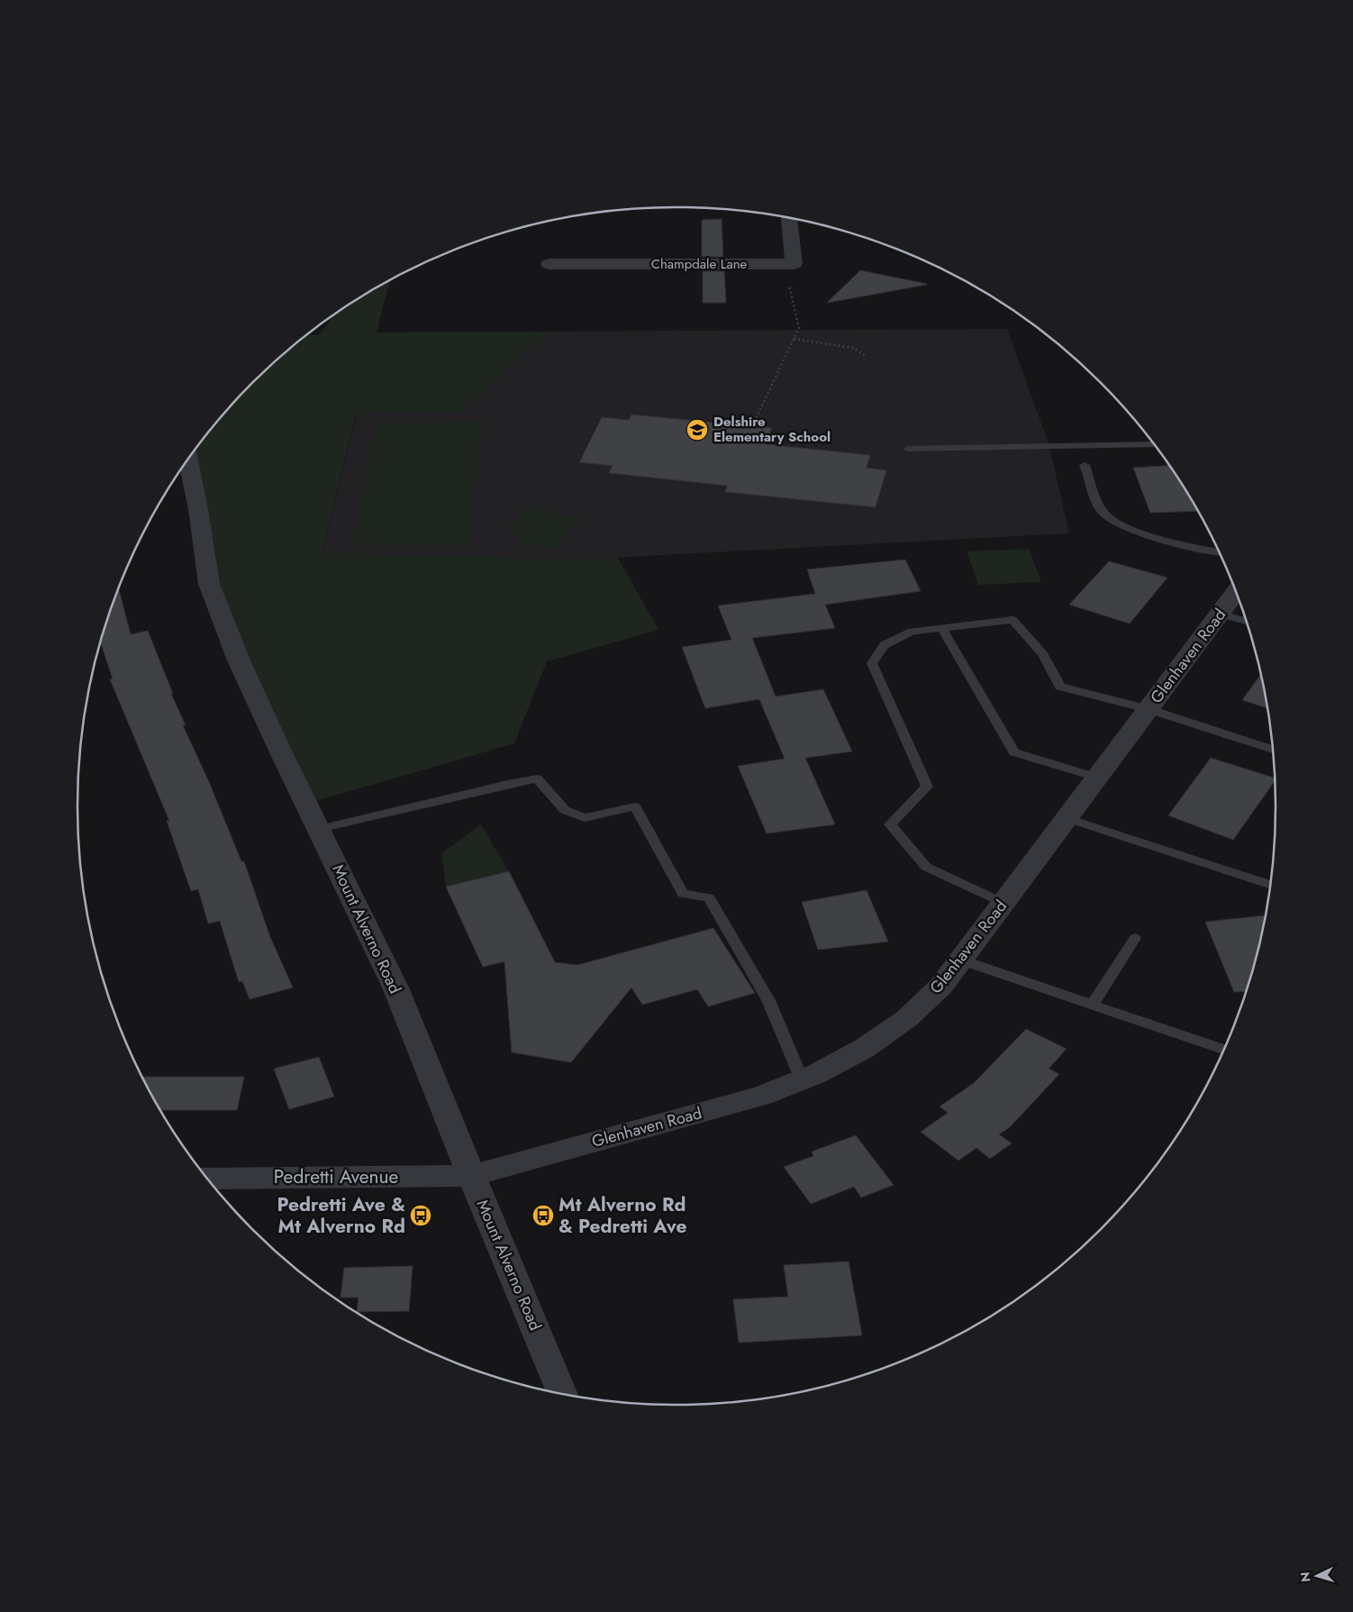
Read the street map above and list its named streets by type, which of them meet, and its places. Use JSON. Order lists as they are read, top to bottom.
{
  "streets": {
    "street": [
      "Champdale Lane",
      "Glenhaven Road",
      "Mount Alverno Road",
      "Pedretti Avenue"
    ]
  },
  "crossings": [
    ["Glenhaven Road", "Mount Alverno Road"],
    ["Glenhaven Road", "Pedretti Avenue"],
    ["Mount Alverno Road", "Pedretti Avenue"]
  ],
  "places": {
    "school or university": ["Delshire Elementary School"],
    "bus stop": ["Pedretti Ave & Mt Alverno Rd", "Mt Alverno Rd & Pedretti Ave"]
  },
  "north": "left"
}
